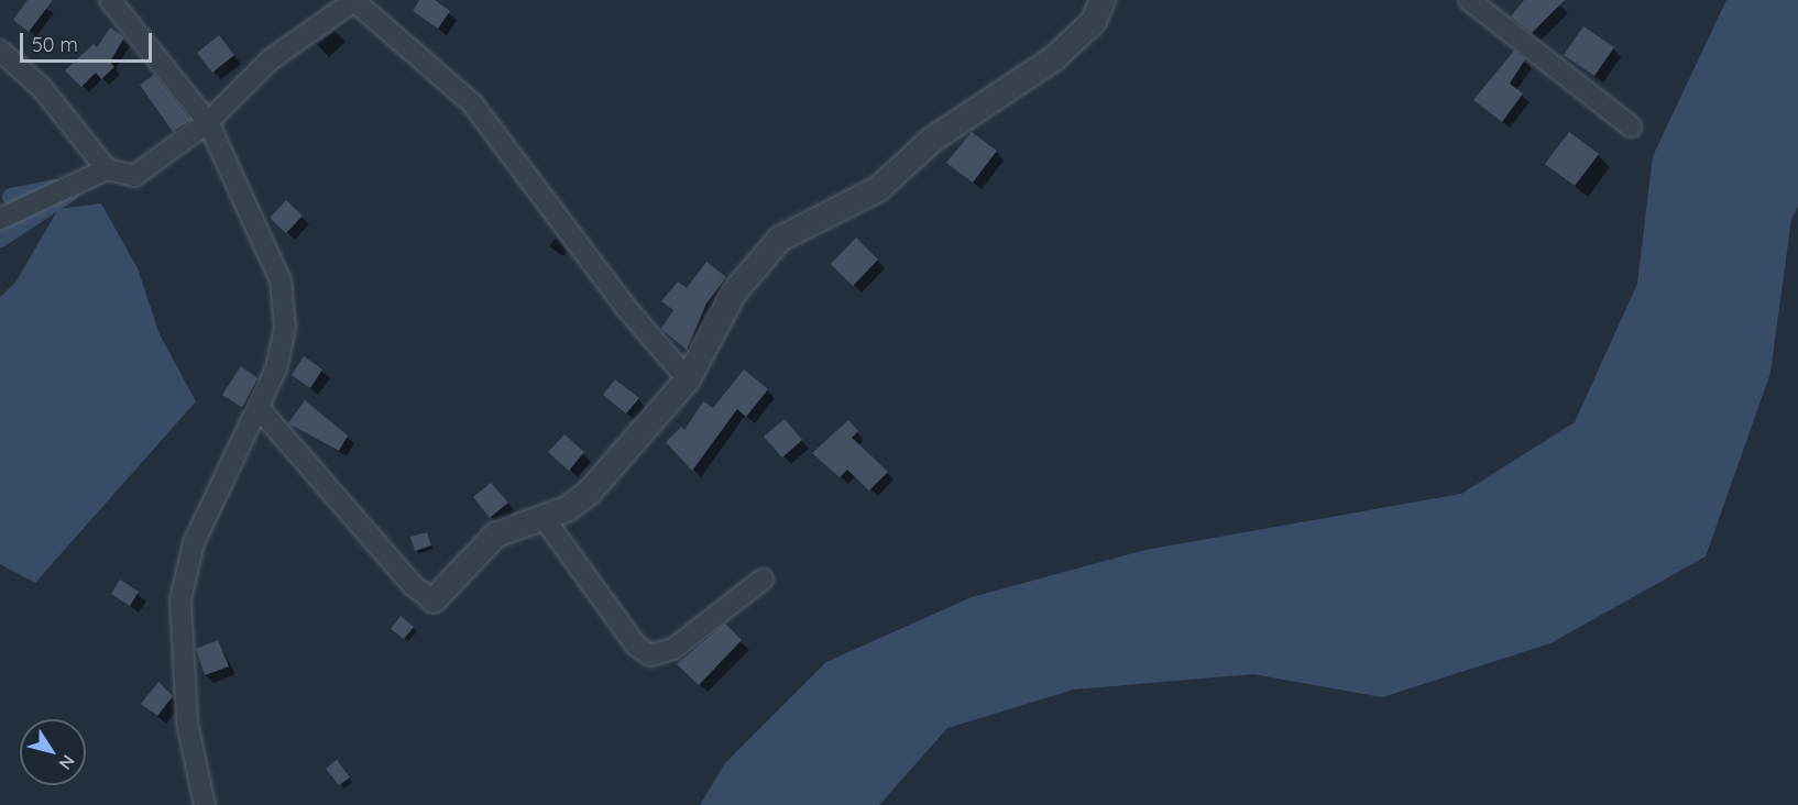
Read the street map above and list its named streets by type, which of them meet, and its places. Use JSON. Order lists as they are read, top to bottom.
{
  "scale_bar": "50 m",
  "north": "bottom right"
}
